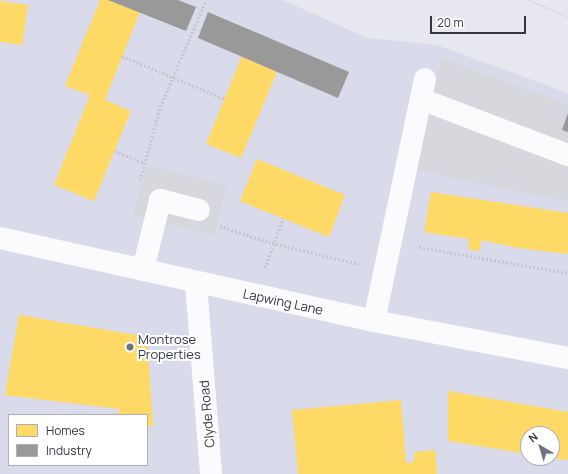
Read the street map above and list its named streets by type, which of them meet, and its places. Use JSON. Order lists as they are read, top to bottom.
{
  "streets": {
    "street": ["Lapwing Lane", "Clyde Road"]
  },
  "crossings": [
    ["Lapwing Lane", "Clyde Road"]
  ],
  "places": ["Montrose Properties"],
  "legend": ["Homes", "Industry"],
  "scale_bar": "20 m",
  "north": "top left"
}
